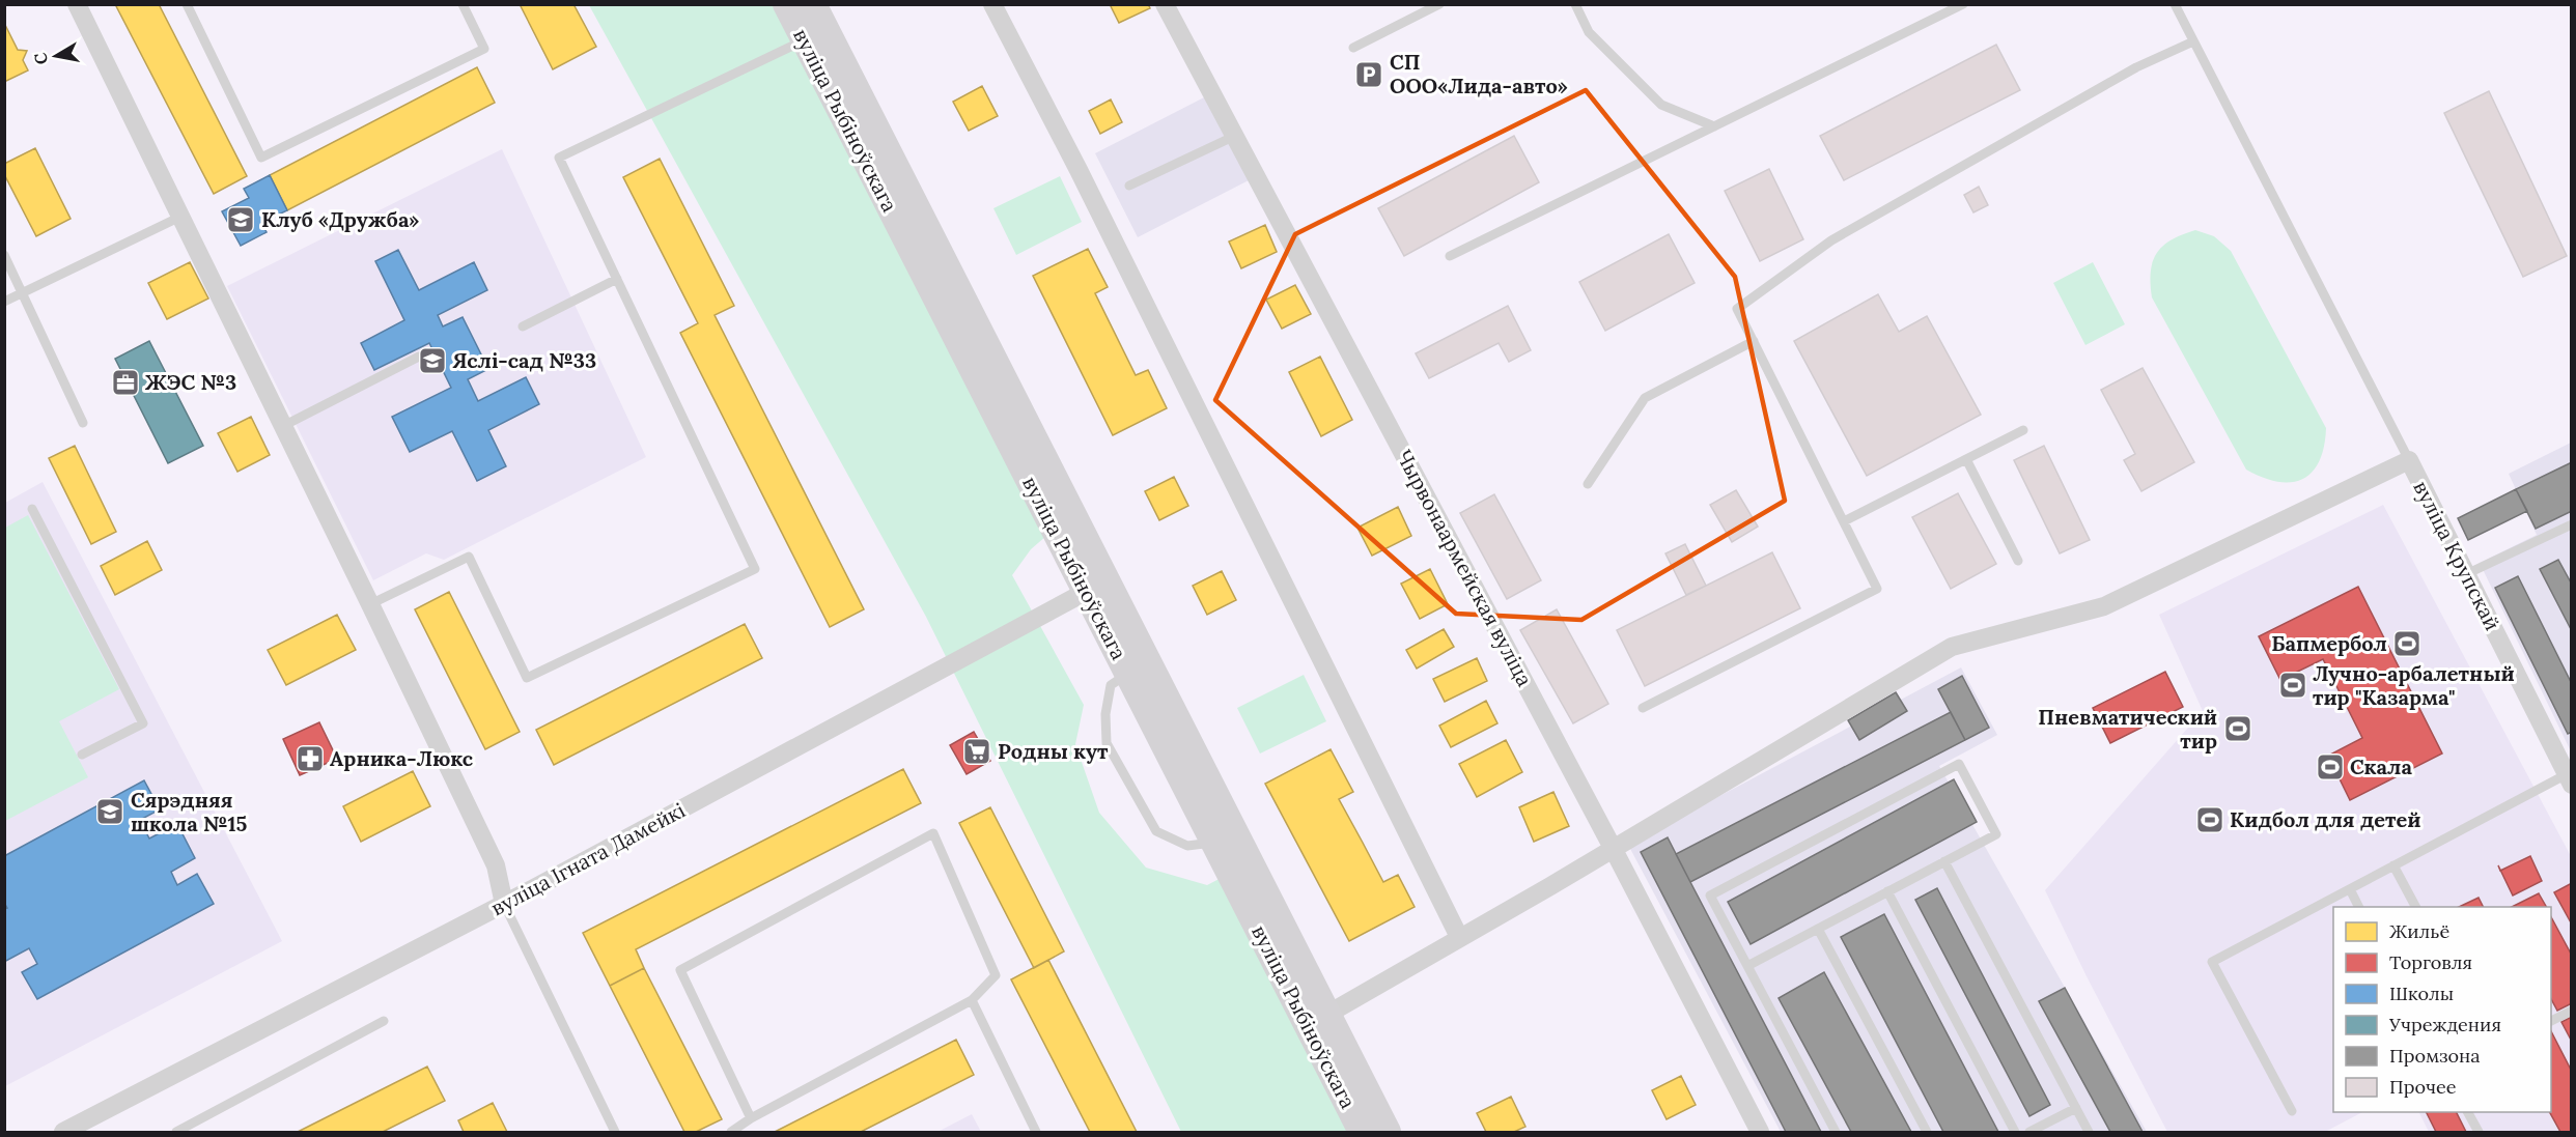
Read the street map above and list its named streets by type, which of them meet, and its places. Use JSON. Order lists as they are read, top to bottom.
{
  "streets": {
    "main road": ["вуліца Рыбіноўскага"],
    "street": ["вуліца Крупскай", "Чырвонаармейская вуліца", "вуліца Ігната Дамейкі"]
  },
  "crossings": [
    ["вуліца Рыбіноўскага", "вуліца Ігната Дамейкі"]
  ],
  "places": {
    "parking": ["СП ООО«Лида-авто»"],
    "school or university": ["Клуб «Дружба»", "Яслі-сад №33", "Сярэдняя школа №15"],
    "office": ["ЖЭС №3"],
    "sports": [
      "Бапмербол",
      "Лучно-арбалетный тир \"Казарма\"",
      "Пневматический тир",
      "Скала",
      "Кидбол для детей"
    ],
    "supermarket": ["Родны кут"],
    "pharmacy": ["Арника-Люкс"]
  },
  "legend": [
    "Жильё",
    "Торговля",
    "Школы",
    "Учреждения",
    "Промзона",
    "Прочее"
  ],
  "north": "left"
}
